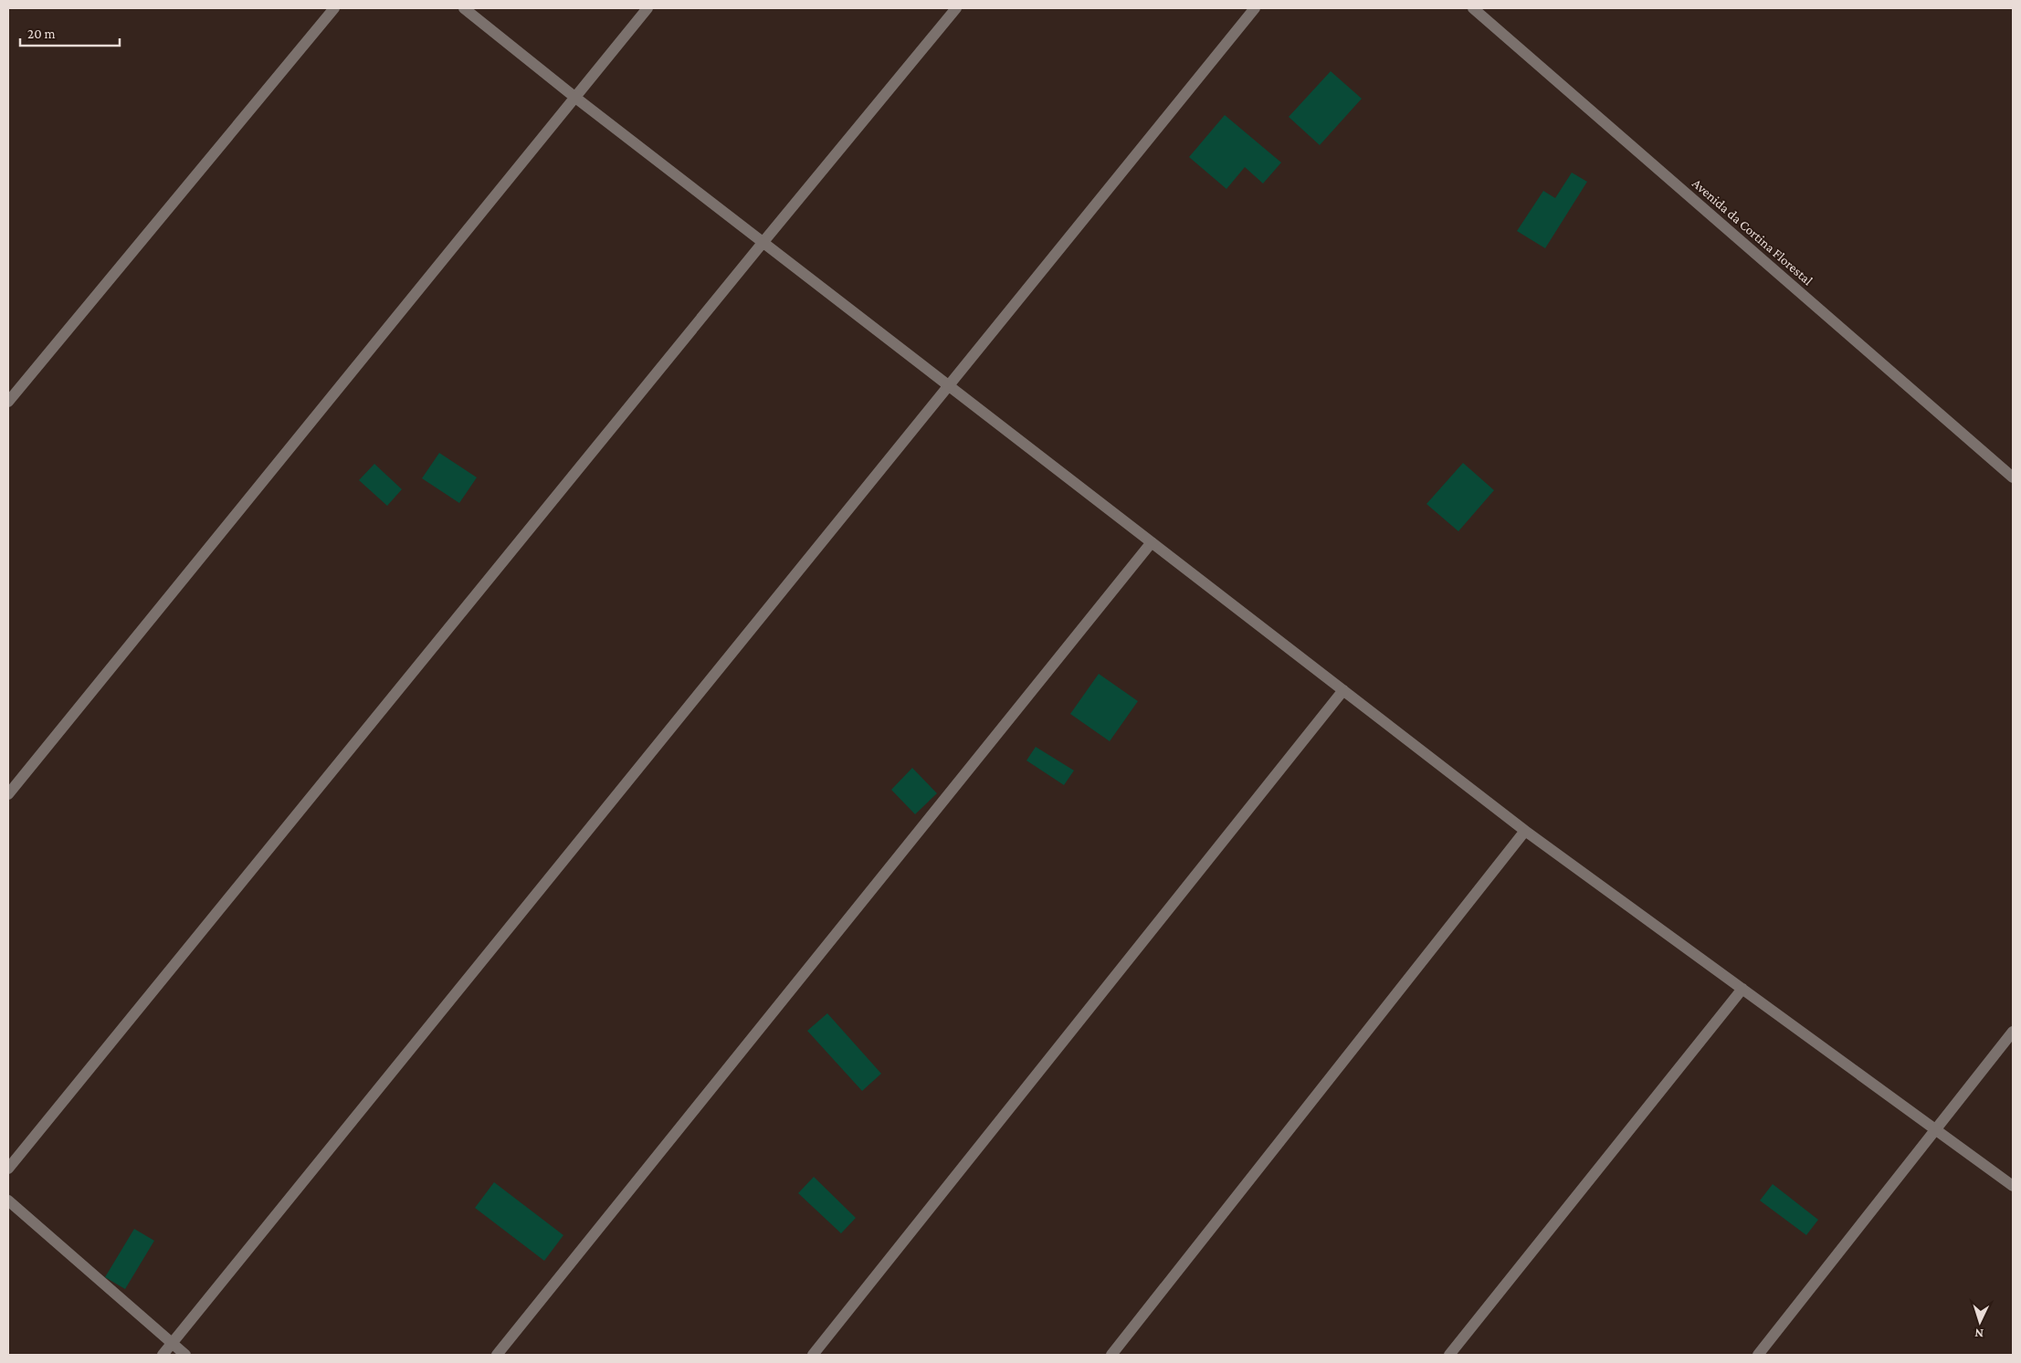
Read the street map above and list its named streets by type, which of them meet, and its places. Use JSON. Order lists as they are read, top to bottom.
{
  "streets": {
    "street": ["Avenida da Cortina Florestal"]
  },
  "scale_bar": "20 m",
  "north": "bottom"
}
